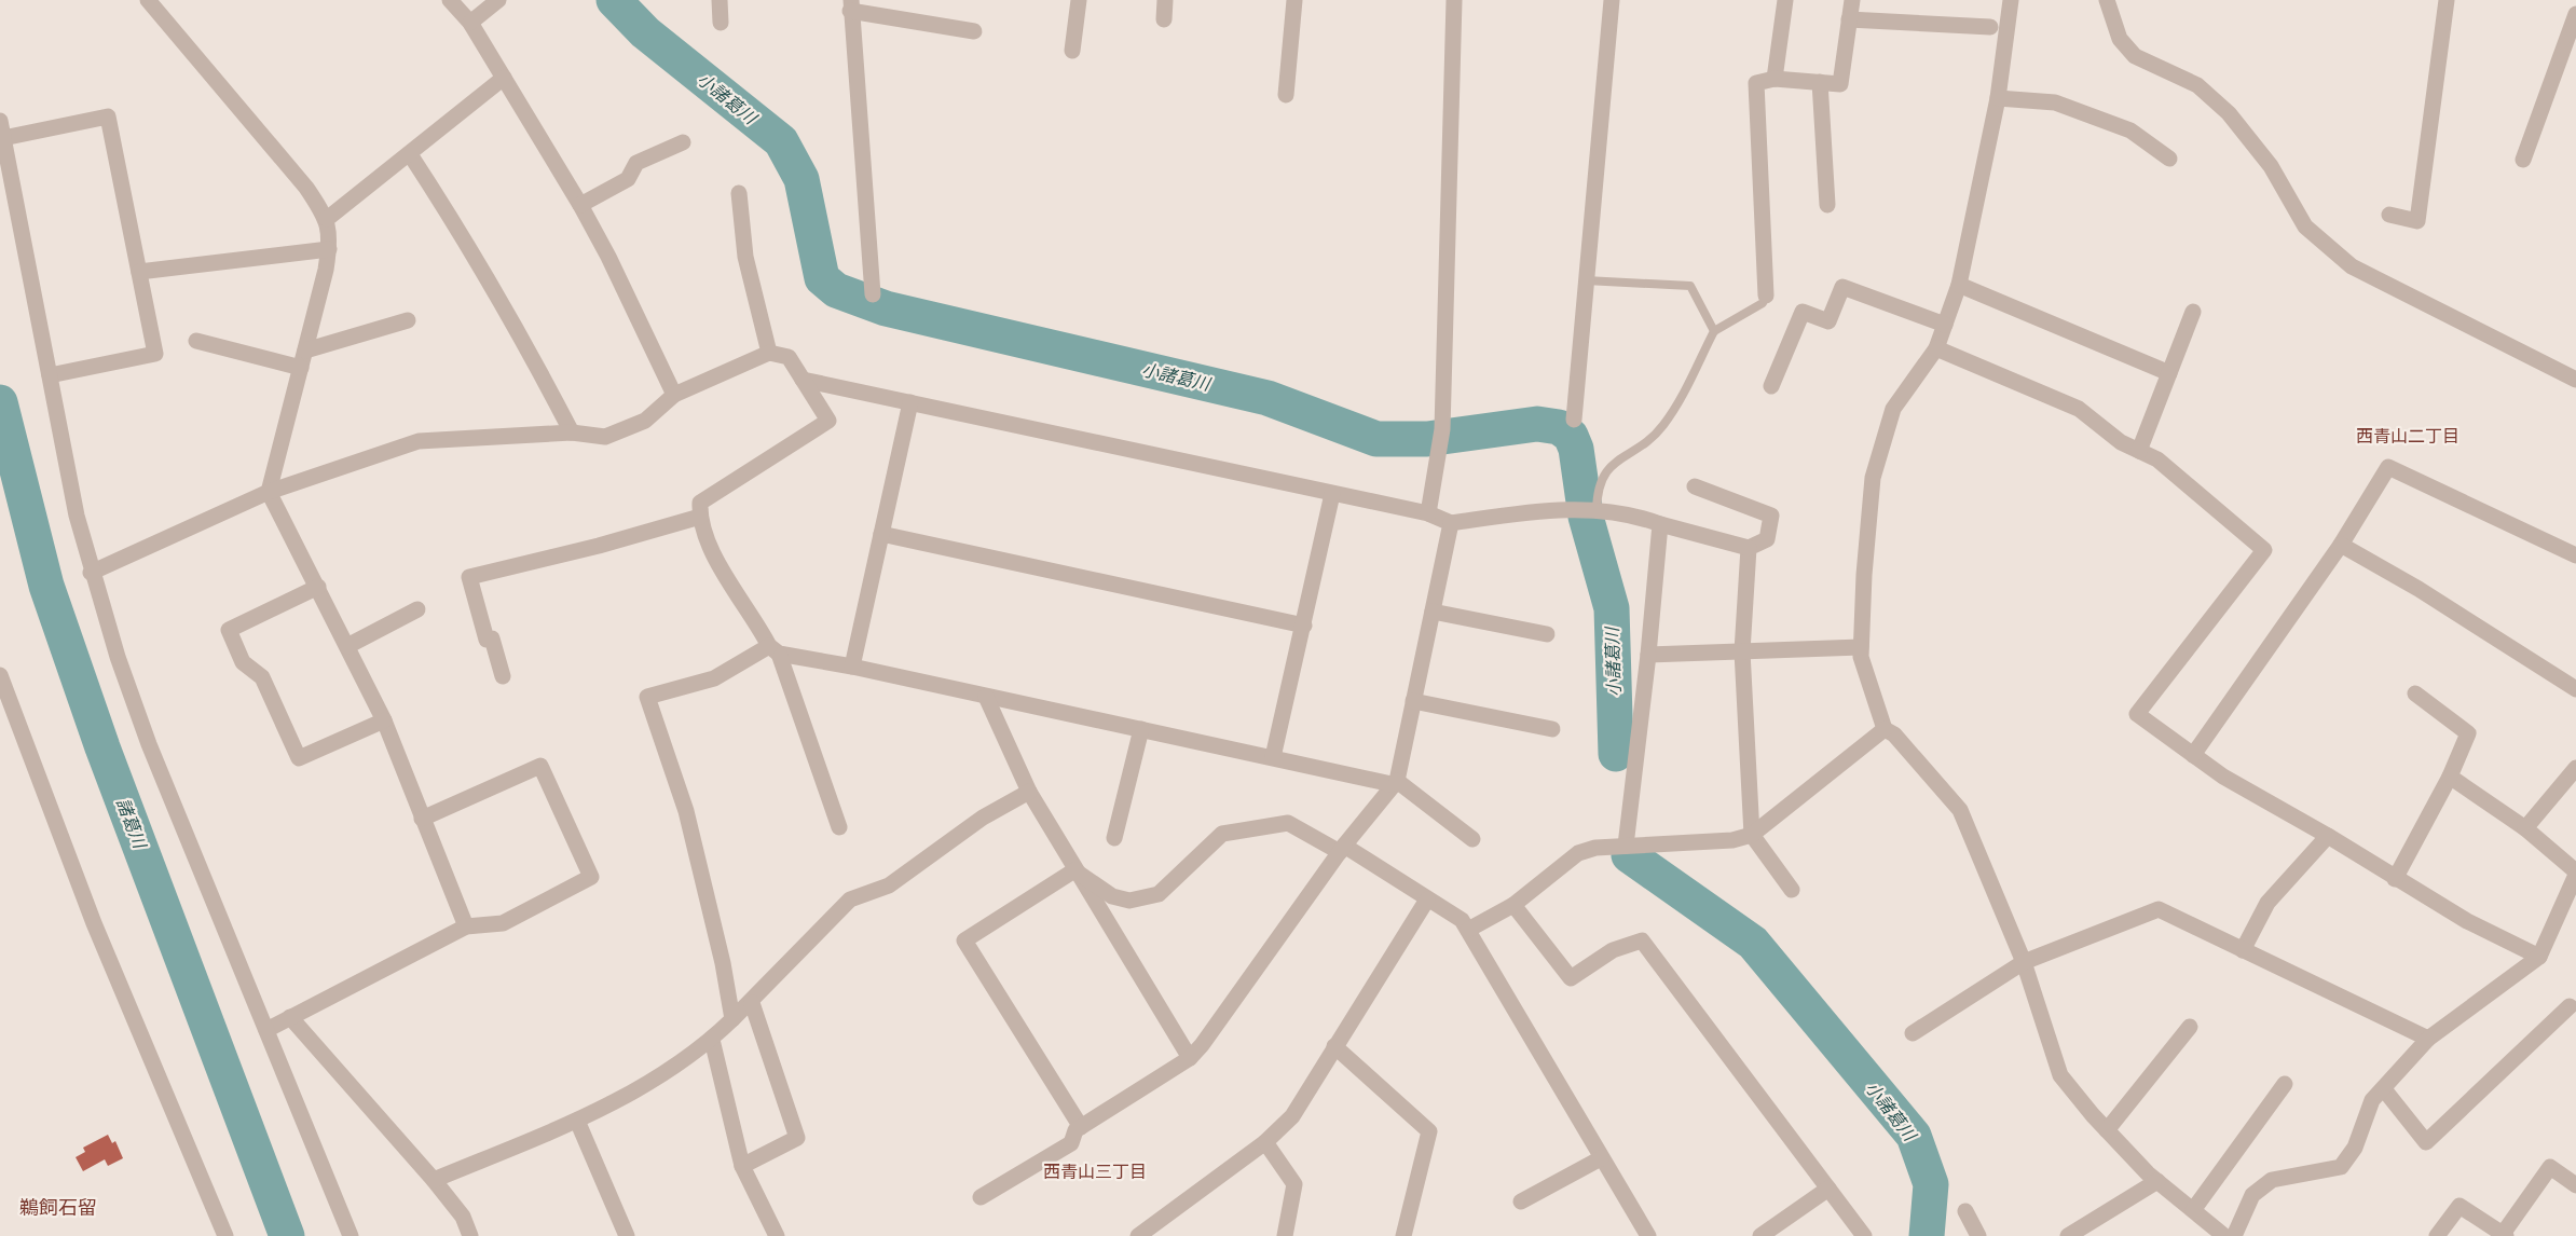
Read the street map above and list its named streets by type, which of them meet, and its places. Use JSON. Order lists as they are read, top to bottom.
{
  "districts": ["西青山二丁目", "西青山三丁目", "鵜飼石留"],
  "water": ["小諸葛川", "諸葛川"]
}
